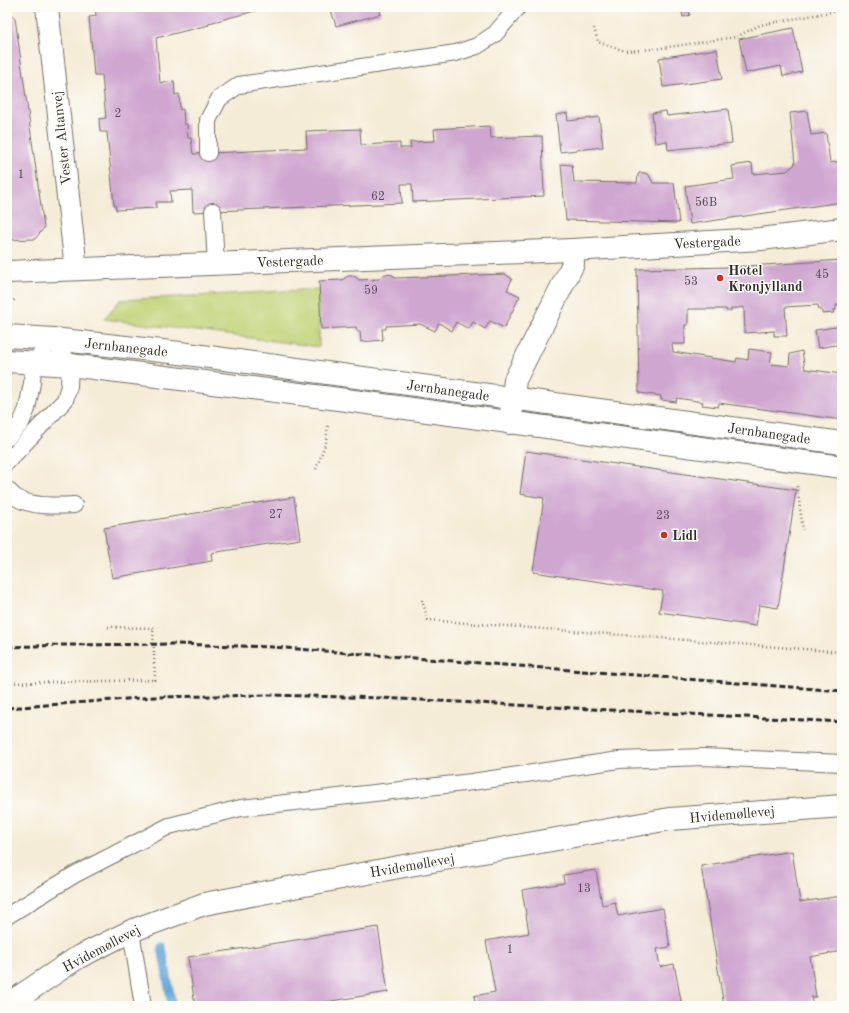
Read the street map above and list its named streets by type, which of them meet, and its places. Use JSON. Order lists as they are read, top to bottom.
{
  "streets": {
    "street": [
      "Vester Altanvej",
      "Vestergade",
      "Jernbanegade",
      "Hvidemøllevej"
    ]
  },
  "crossings": [
    ["Vester Altanvej", "Vestergade"]
  ],
  "places": ["Hotel Kronjylland", "Lidl"],
  "house_numbers": [
    "2",
    "1",
    "62",
    "56B",
    "45",
    "53",
    "59",
    "27",
    "23",
    "13",
    "1"
  ]
}
